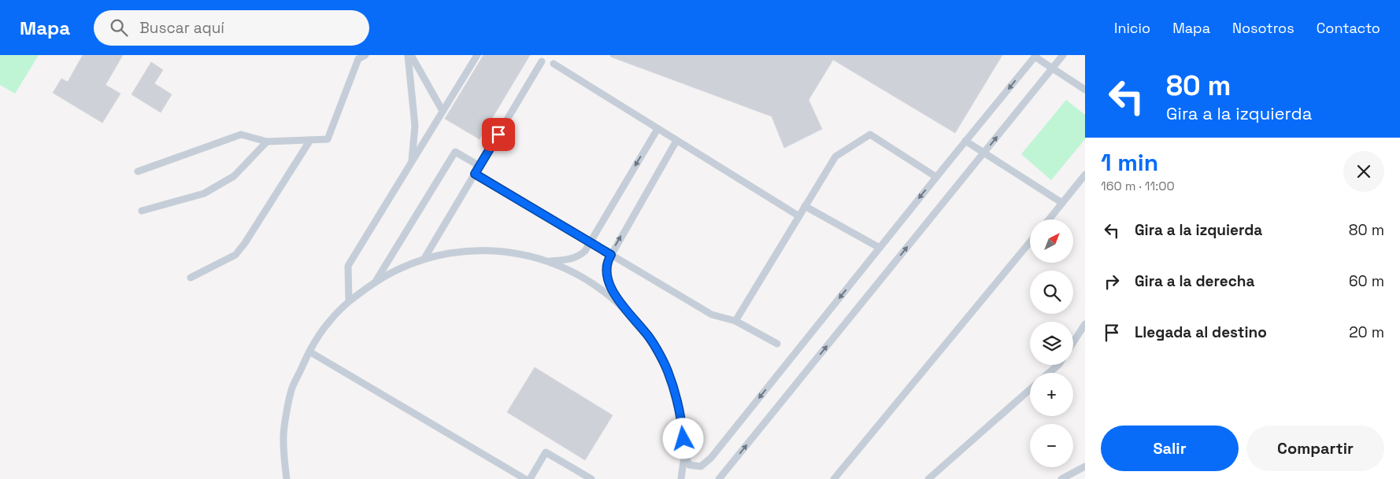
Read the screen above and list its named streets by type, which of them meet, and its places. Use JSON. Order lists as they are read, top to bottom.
{
  "north": "top right",
  "page": {
    "header": "Mapa",
    "search": "Buscar aquí",
    "nav": [
      "Inicio",
      "Mapa",
      "Nosotros",
      "Contacto"
    ],
    "turn": ["80 m", "Gira a la izquierda"],
    "heading": ["1 min", "160 m · 11:00"],
    "list": [
      {
        "name": "Gira a la izquierda",
        "value": "80 m"
      },
      {
        "name": "Gira a la derecha",
        "value": "60 m"
      },
      {
        "name": "Llegada al destino",
        "value": "20 m"
      }
    ],
    "map_buttons": ["+", "−"],
    "buttons": ["Salir", "Compartir"]
  }
}
